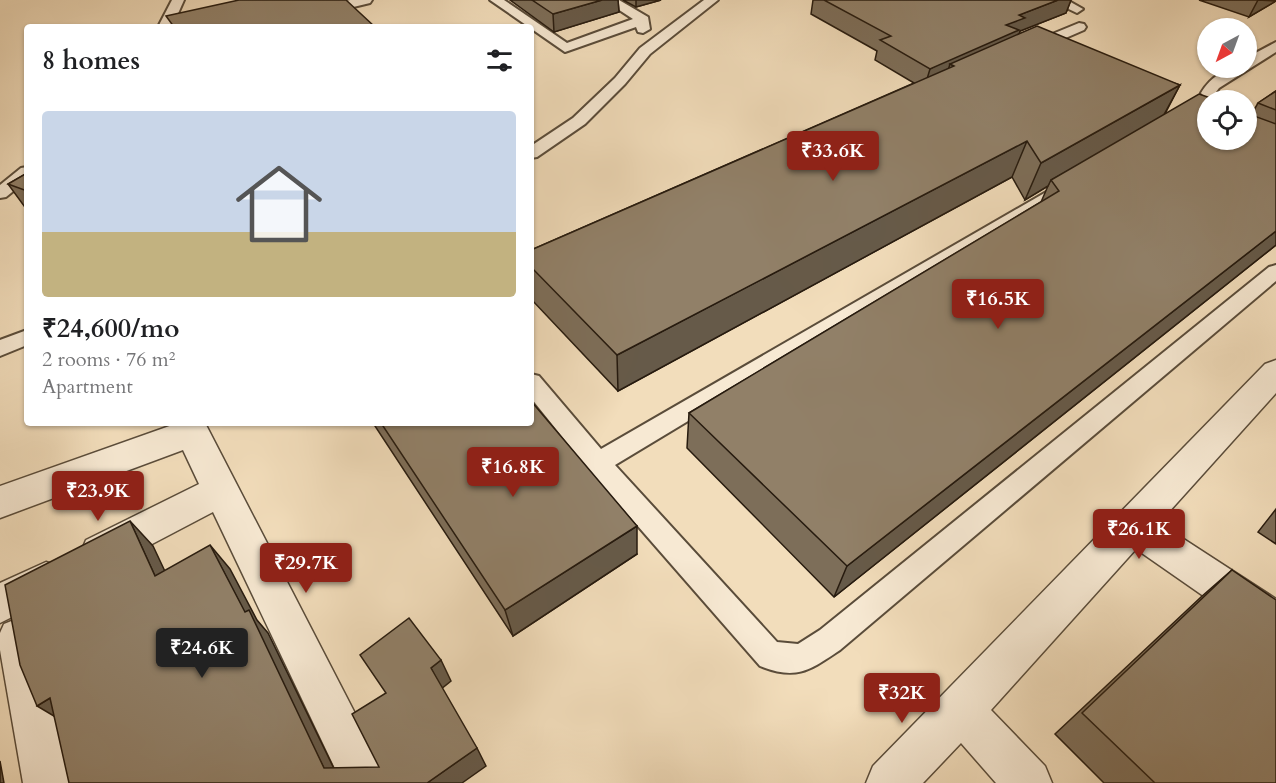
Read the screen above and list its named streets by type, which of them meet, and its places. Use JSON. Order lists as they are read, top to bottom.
{
  "north": "bottom left",
  "page": {
    "heading": "8 homes",
    "list": [
      {
        "name": "₹24,600/mo",
        "note": "2 rooms · 76 m² · Apartment"
      }
    ],
    "price": [
      "₹33.6K",
      "₹16.5K",
      "₹16.8K",
      "₹23.9K",
      "₹26.1K",
      "₹29.7K",
      "₹24.6K",
      "₹32K"
    ]
  }
}
